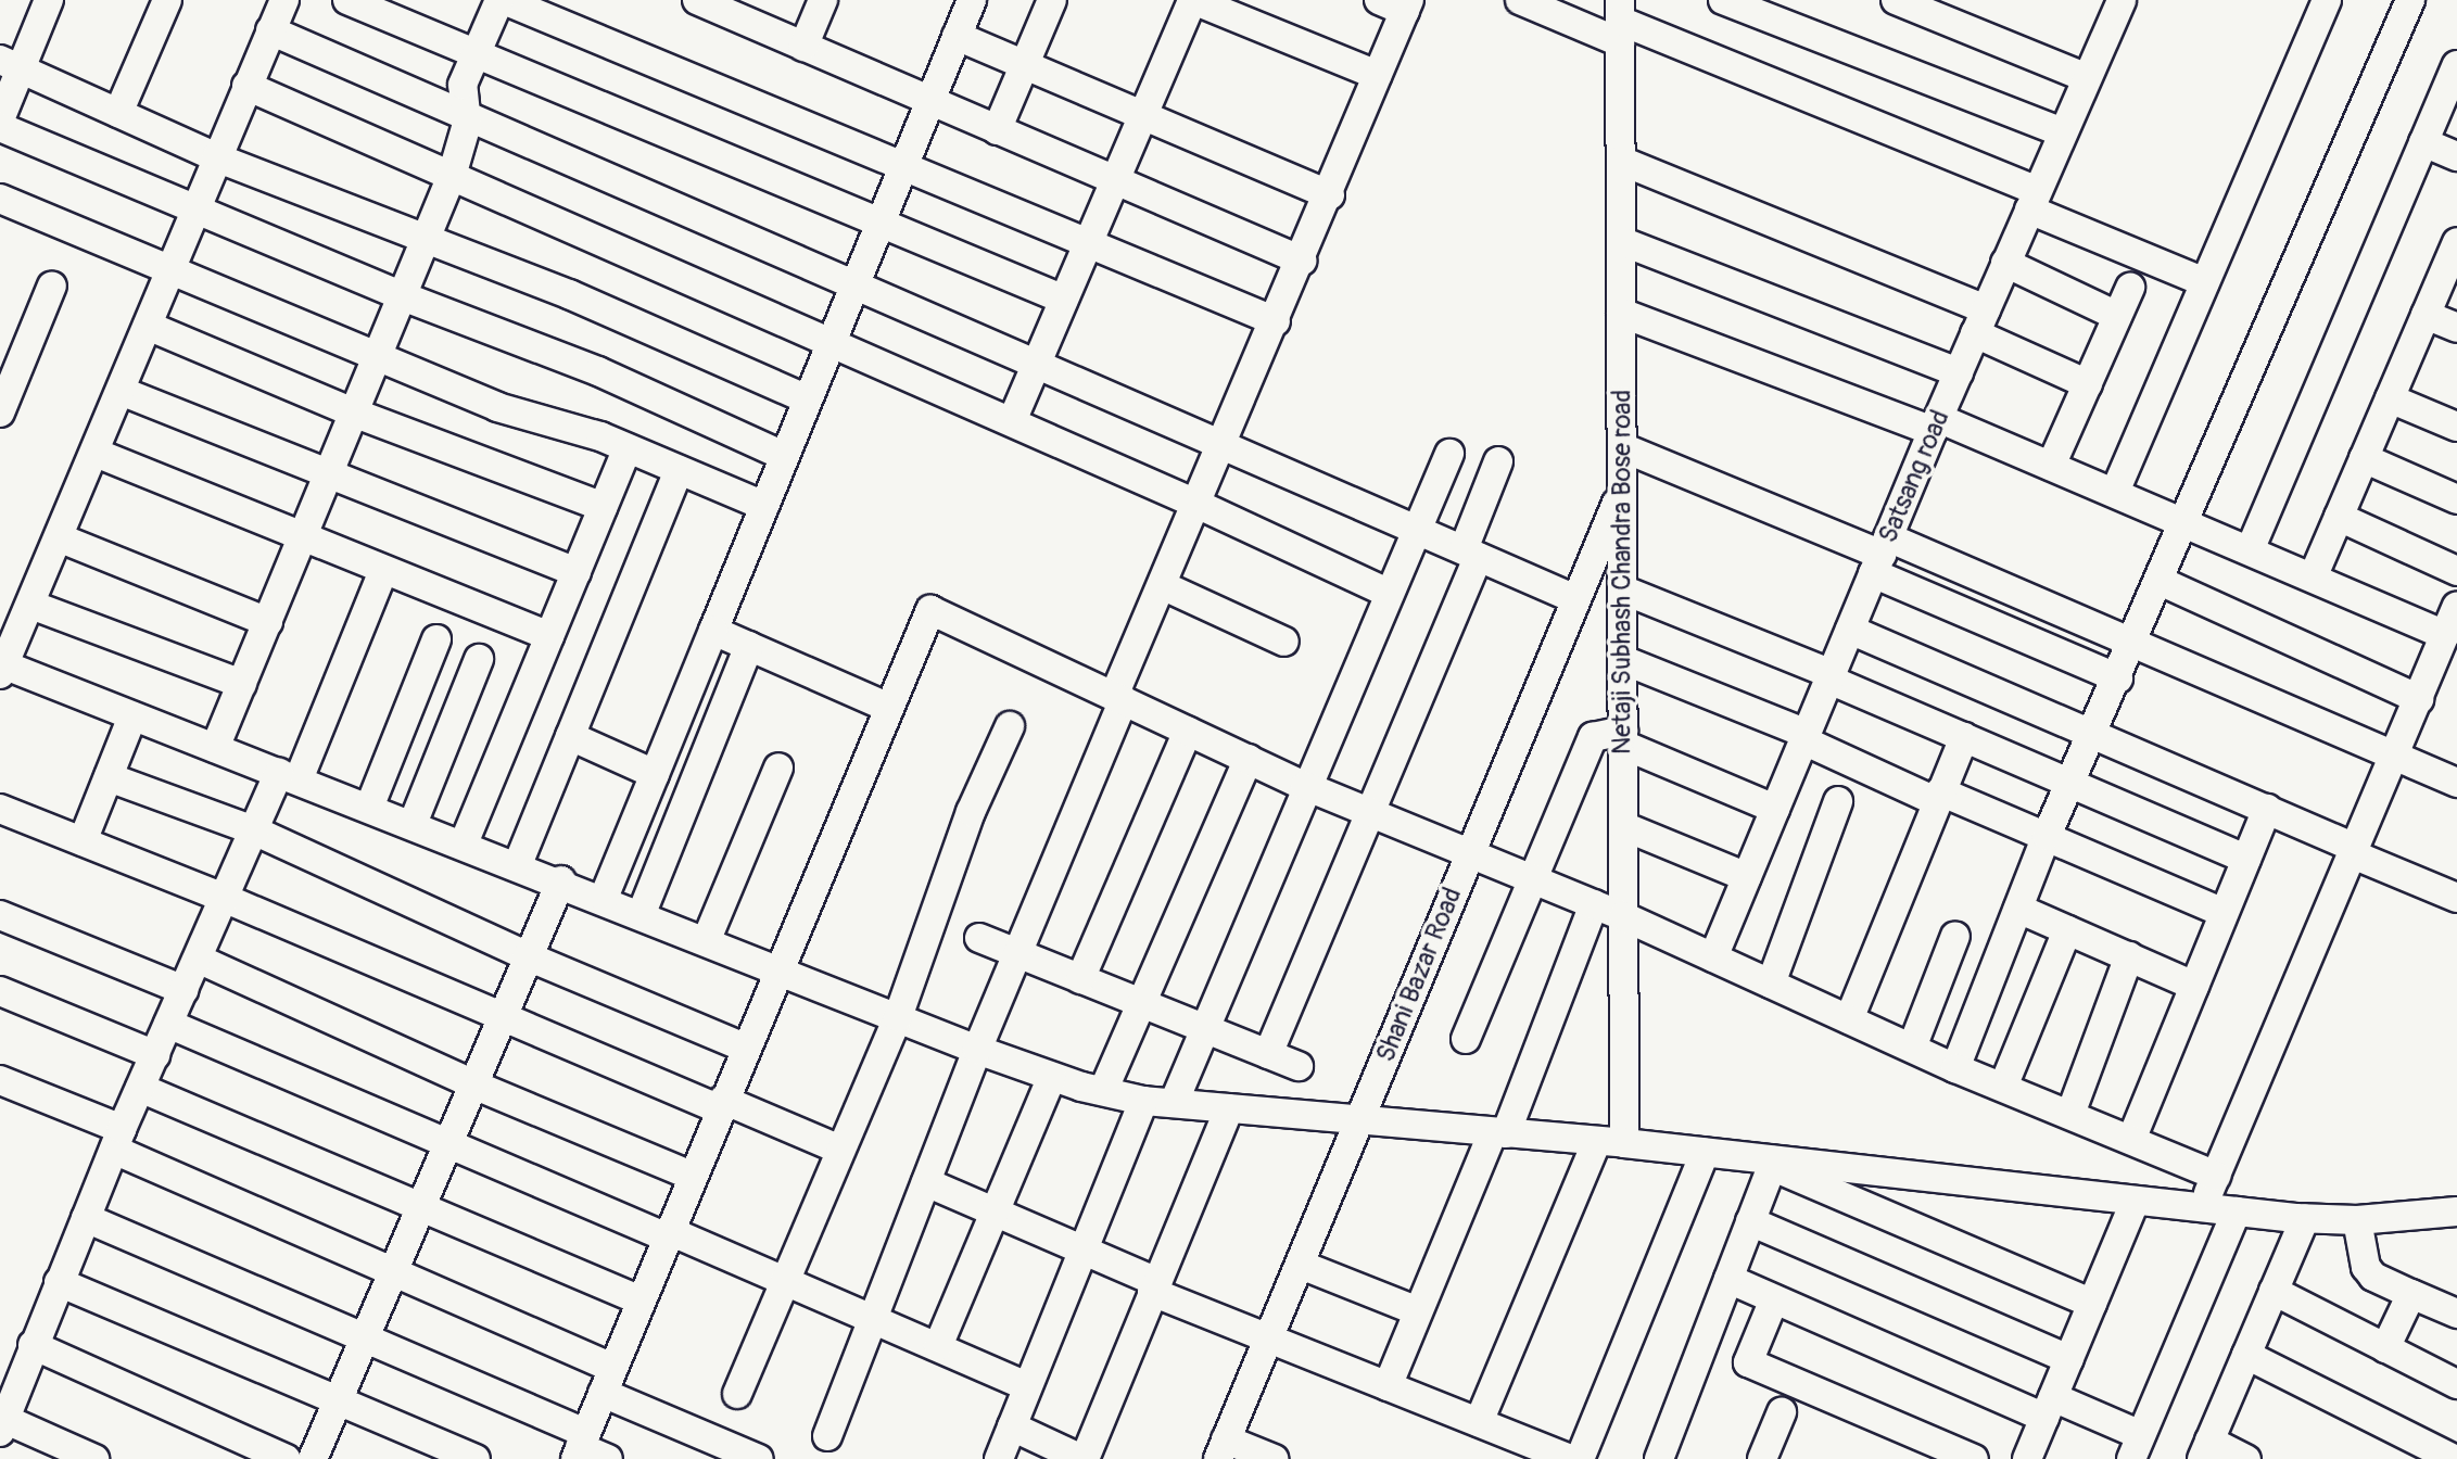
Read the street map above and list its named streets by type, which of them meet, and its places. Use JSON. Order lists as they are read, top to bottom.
{
  "streets": {
    "street": ["Satsang road", "Netaji Subhash Chandra Bose road", "Shani Bazar Road"]
  },
  "crossings": [
    ["Netaji Subhash Chandra Bose road", "Shani Bazar Road"]
  ]
}
